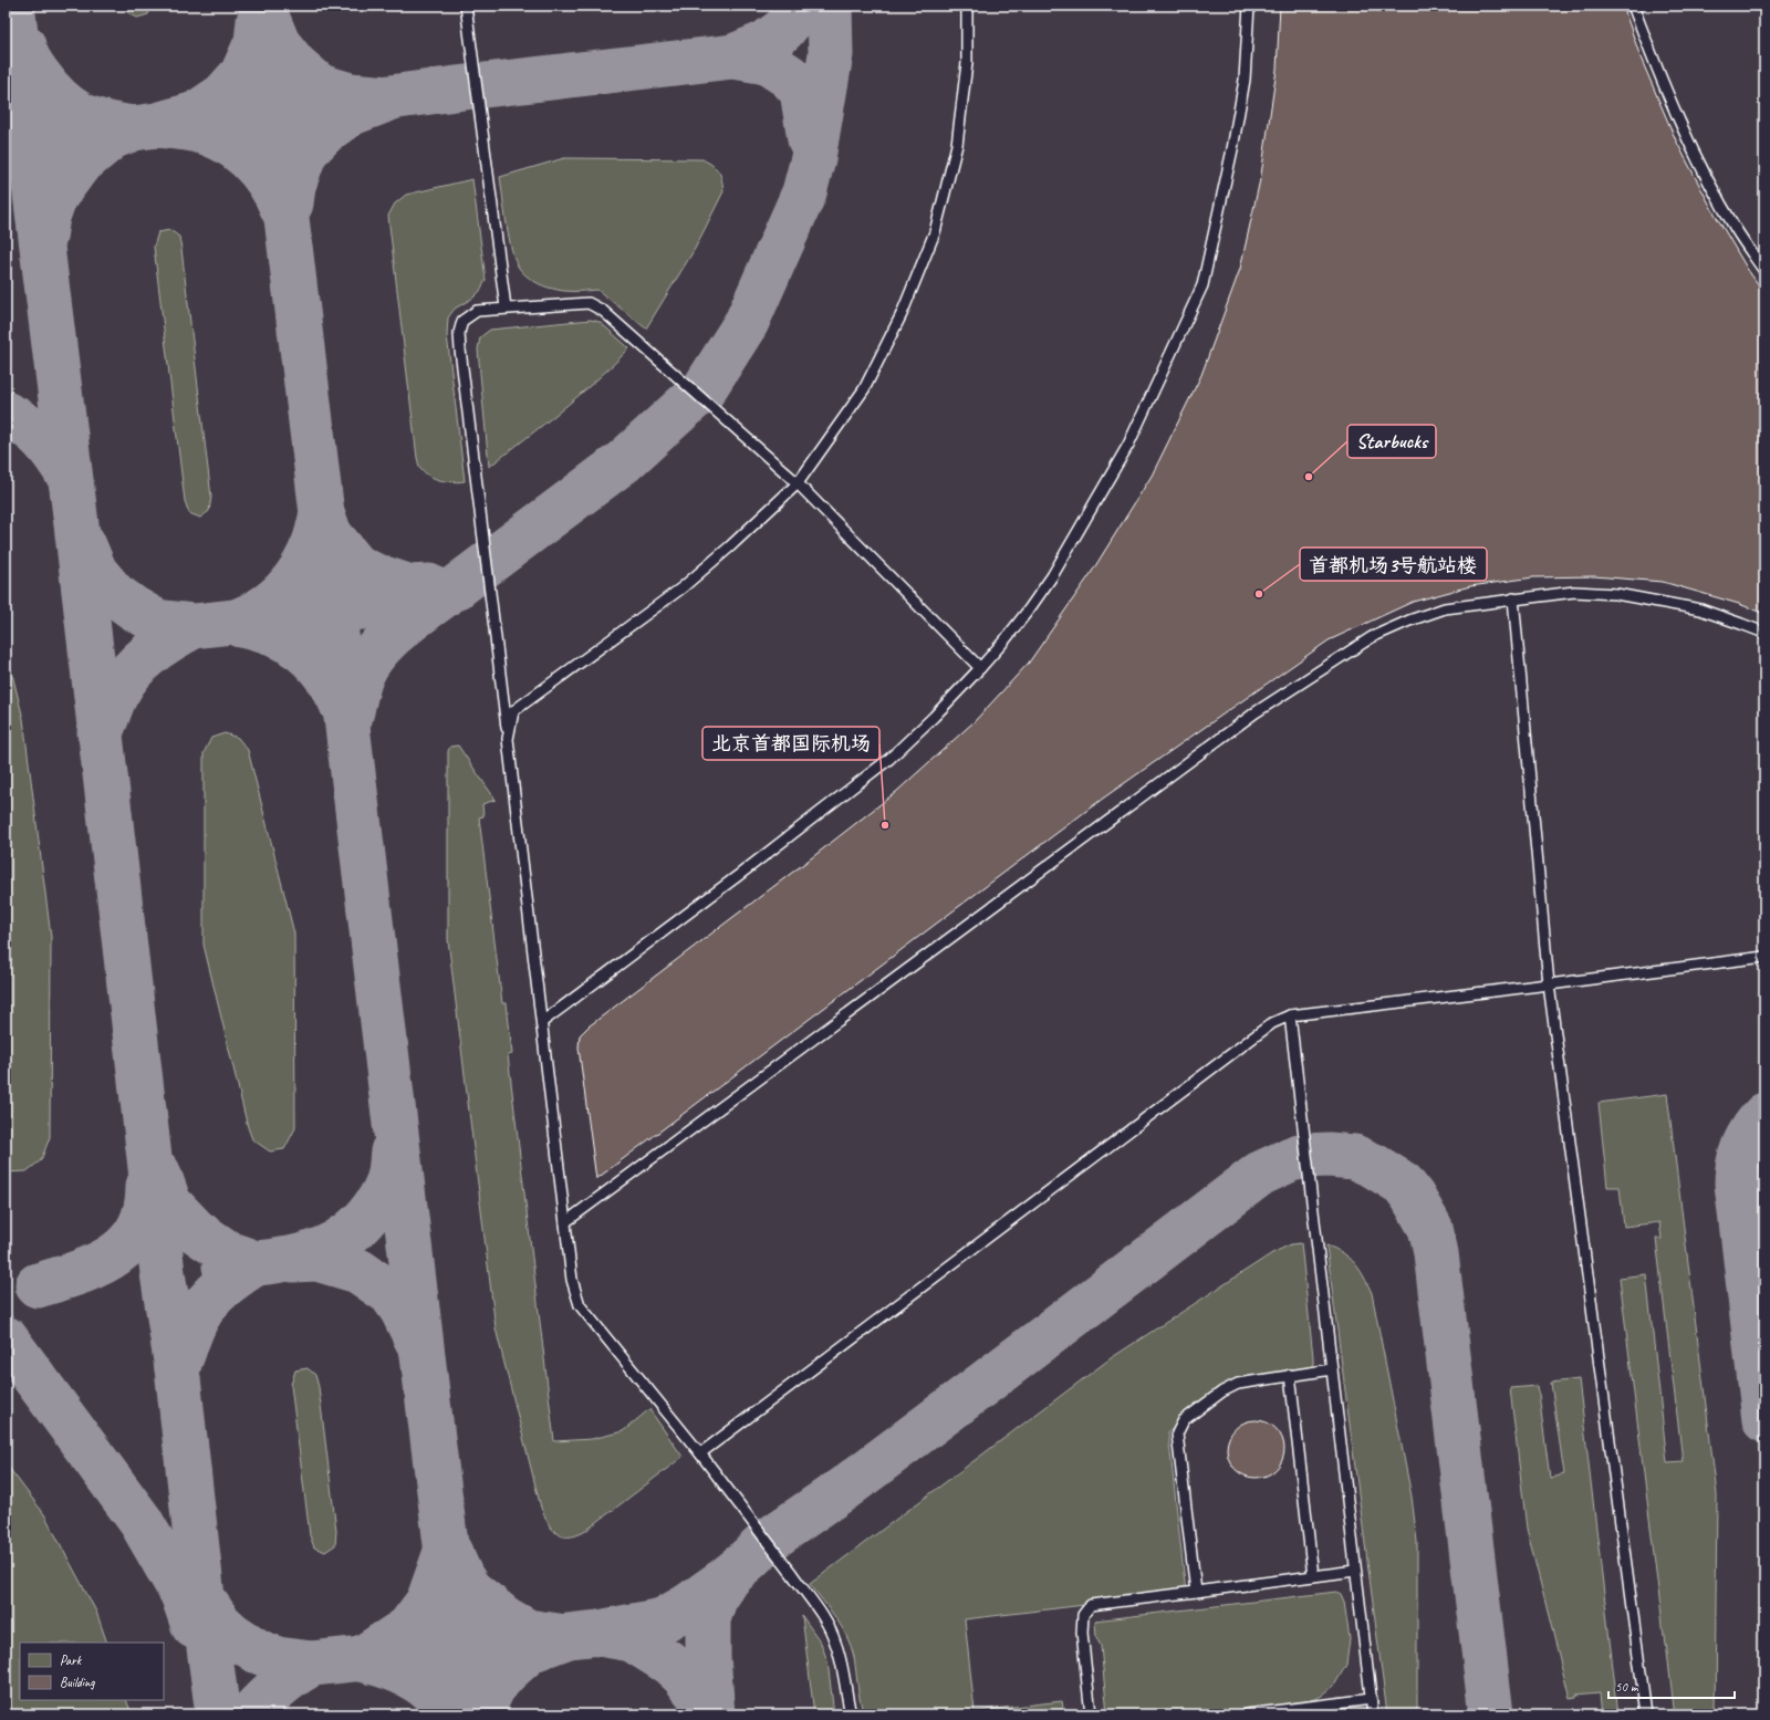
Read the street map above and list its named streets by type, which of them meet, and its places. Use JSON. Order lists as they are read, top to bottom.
{
  "places": ["Starbucks", "首都机场3号航站楼", "北京首都国际机场"],
  "legend": ["Park", "Building"],
  "scale_bar": "50 m"
}
